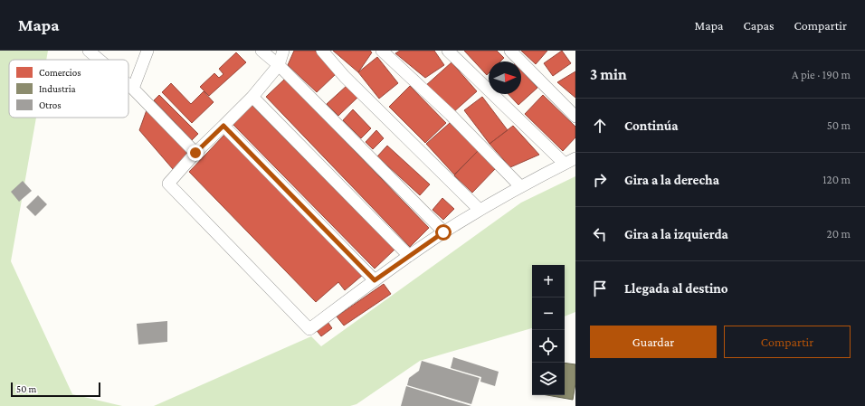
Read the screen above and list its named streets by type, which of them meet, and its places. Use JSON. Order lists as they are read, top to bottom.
{
  "legend": ["Comercios", "Industria", "Otros"],
  "scale_bar": "50 m",
  "north": "right",
  "page": {
    "header": "Mapa",
    "nav": ["Mapa", "Capas", "Compartir"],
    "heading": ["3 min", "A pie · 190 m"],
    "list": [
      ["Continúa", "50 m"],
      ["Gira a la derecha", "120 m"],
      ["Gira a la izquierda", "20 m"],
      "Llegada al destino"
    ],
    "map_buttons": ["+", "−"],
    "buttons": ["Guardar", "Compartir"],
    "scale": "50 m"
  }
}
